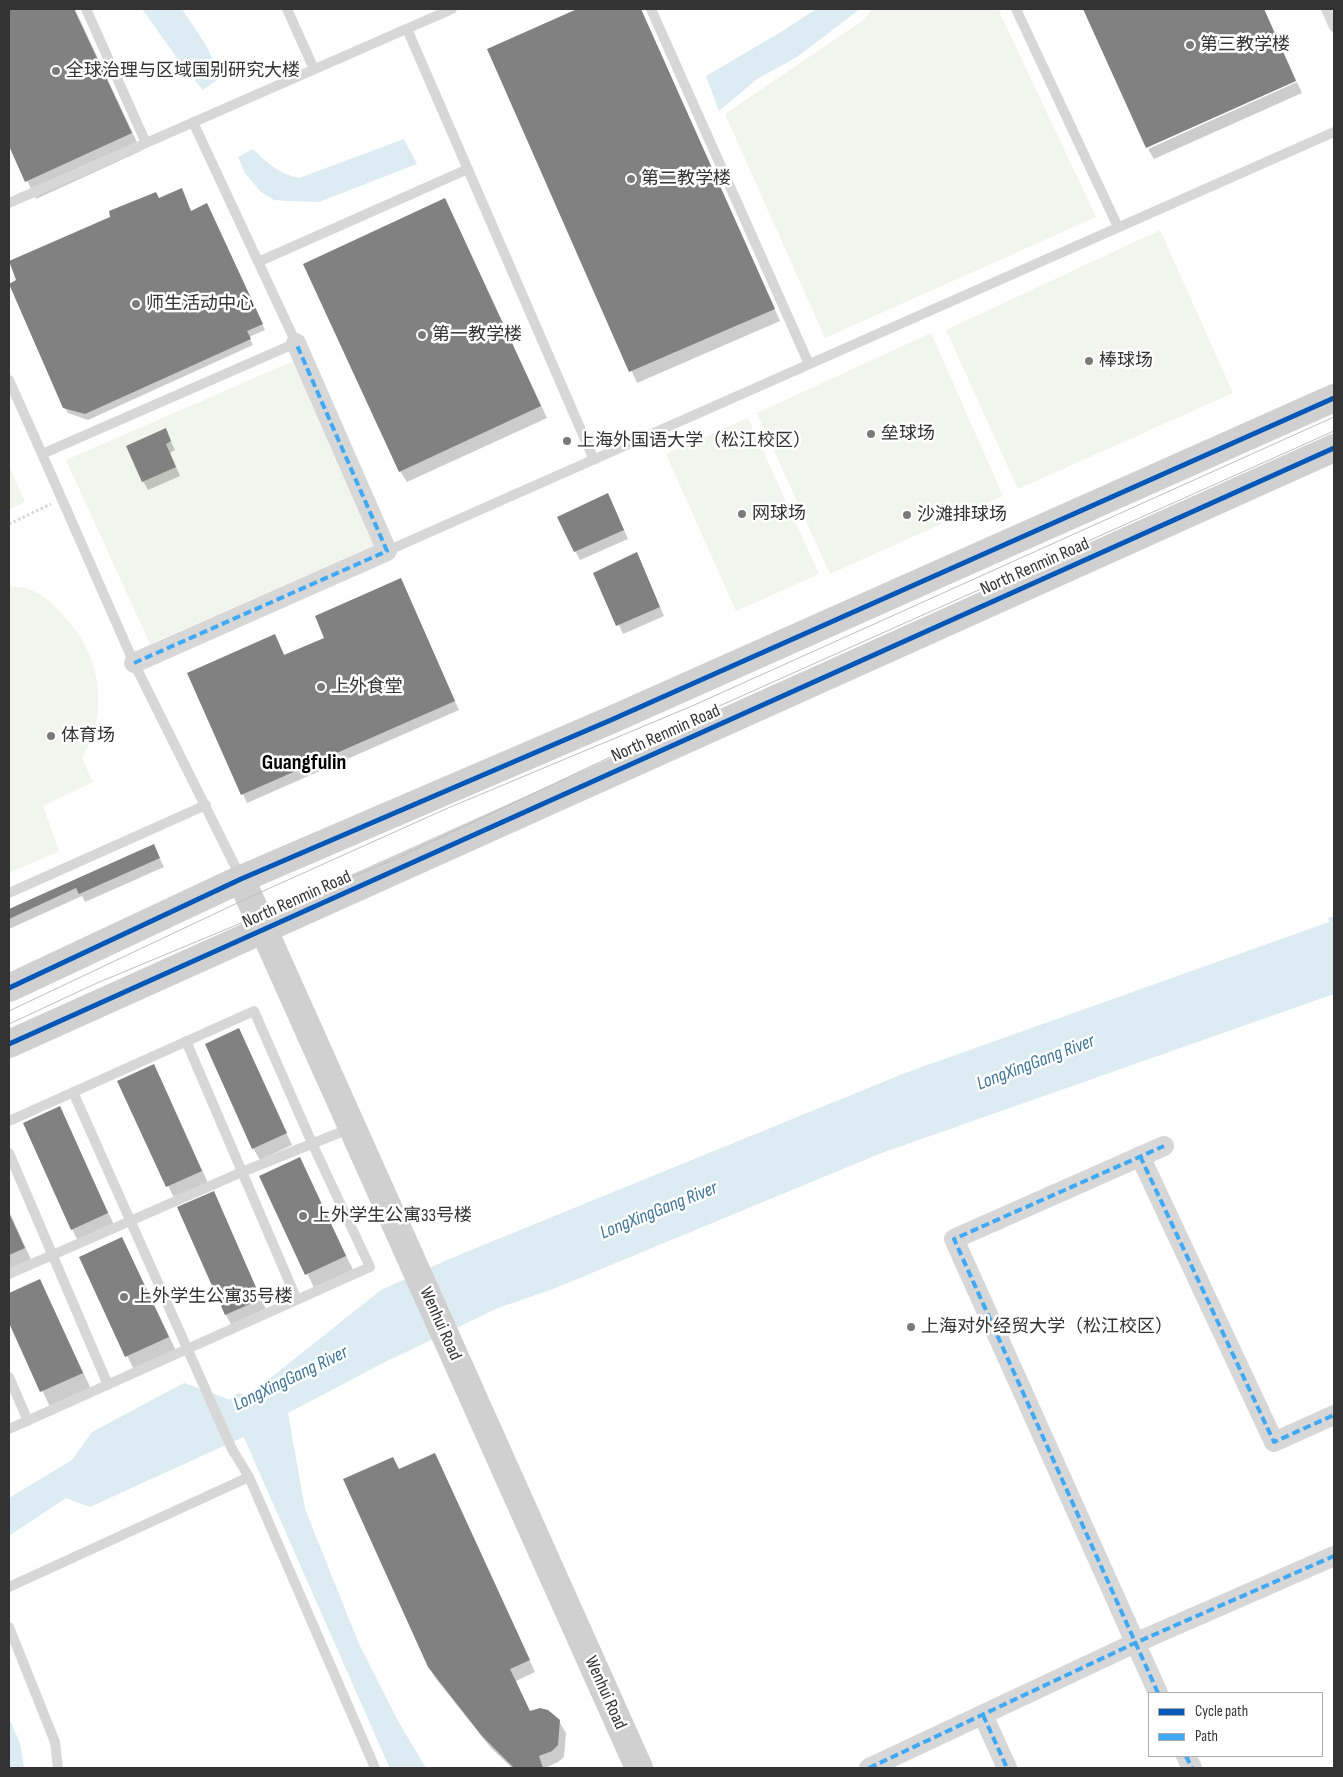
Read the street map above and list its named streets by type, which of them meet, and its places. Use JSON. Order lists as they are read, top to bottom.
{
  "streets": {
    "main road": ["North Renmin Road", "Wenhui Road"]
  },
  "crossings": [
    ["North Renmin Road", "Wenhui Road"]
  ],
  "districts": ["Guangfulin"],
  "water": ["LongXingGang River"],
  "places": [
    "第三教学楼",
    "全球治理与区域国别研究大楼",
    "第二教学楼",
    "师生活动中心",
    "第一教学楼",
    "棒球场",
    "垒球场",
    "上海外国语大学（松江校区）",
    "网球场",
    "沙滩排球场",
    "上外食堂",
    "体育场",
    "上外学生公寓33号楼",
    "上外学生公寓35号楼",
    "上海对外经贸大学（松江校区）"
  ],
  "legend": ["Cycle path", "Path"]
}
